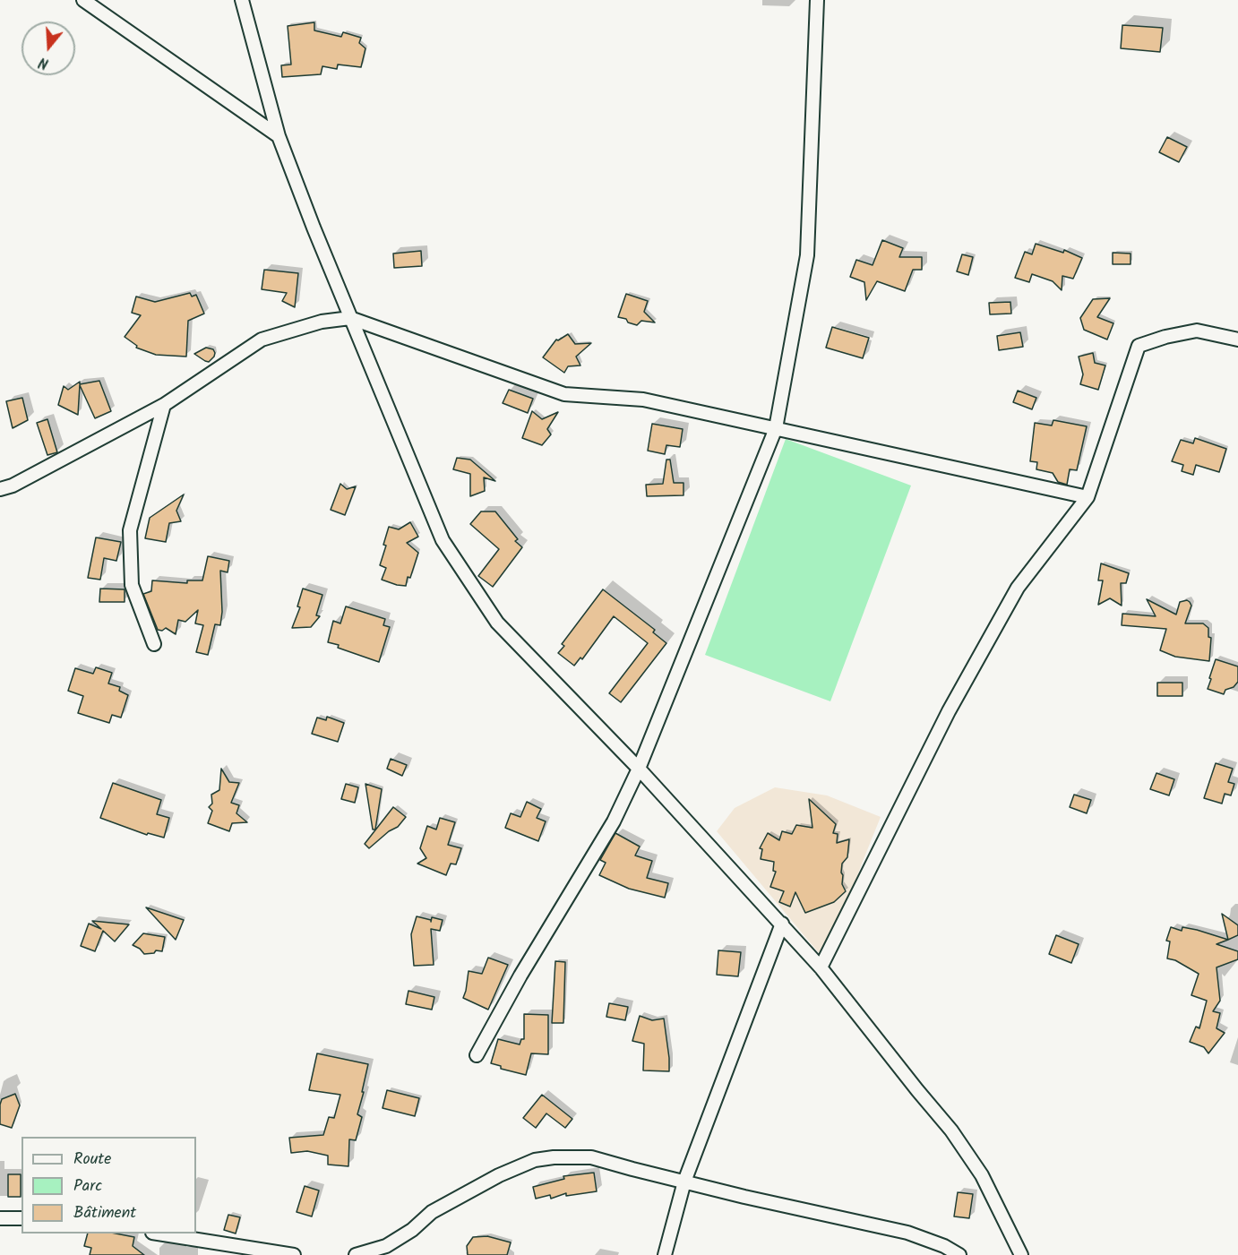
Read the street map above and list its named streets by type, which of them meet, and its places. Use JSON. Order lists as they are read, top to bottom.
{
  "legend": ["Route", "Parc", "Bâtiment"],
  "north": "bottom"
}
